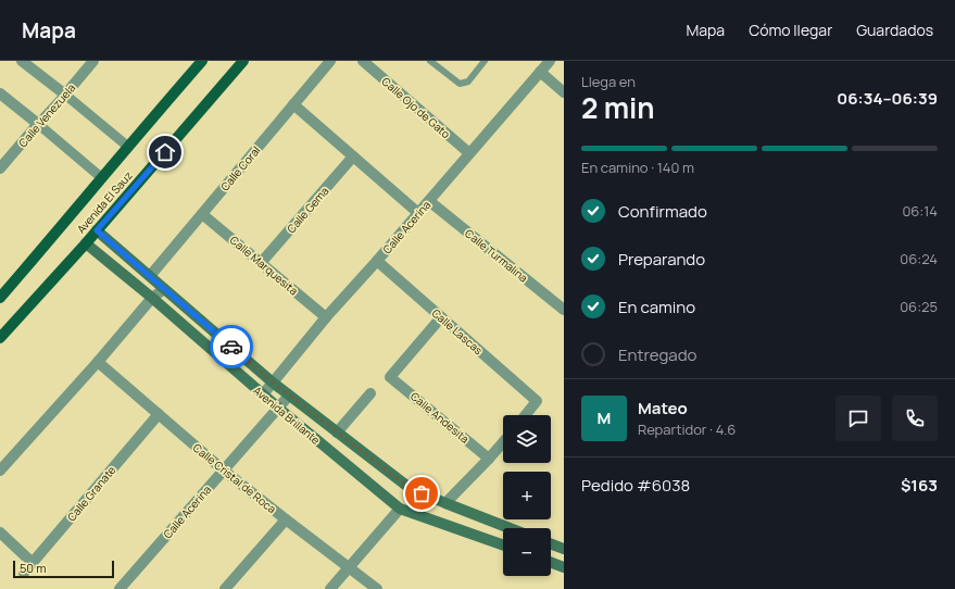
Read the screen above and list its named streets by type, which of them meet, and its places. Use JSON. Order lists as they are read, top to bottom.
{
  "streets": {
    "main road": ["Avenida El Sauz", "Avenida Brillante"],
    "street": [
      "Calle Ojo de Gato",
      "Calle Venezuela",
      "Calle Coral",
      "Calle Gema",
      "Calle Acerina",
      "Calle Turmalina",
      "Calle Marquesita",
      "Calle Lascas",
      "Calle Andesita",
      "Calle Cristal de Roca",
      "Calle Granate"
    ]
  },
  "crossings": [
    ["Calle Ojo de Gato", "Calle Acerina"],
    ["Calle Coral", "Calle Marquesita"],
    ["Calle Coral", "Avenida Brillante"],
    ["Avenida El Sauz", "Avenida Brillante"],
    ["Calle Gema", "Calle Marquesita"],
    ["Calle Acerina", "Calle Turmalina"],
    ["Calle Acerina", "Calle Marquesita"],
    ["Calle Acerina", "Calle Lascas"],
    ["Calle Acerina", "Avenida Brillante"],
    ["Calle Acerina", "Calle Cristal de Roca"],
    ["Calle Lascas", "Calle Andesita"],
    ["Calle Cristal de Roca", "Calle Granate"]
  ],
  "scale_bar": "50 m",
  "page": {
    "header": "Mapa",
    "nav": ["Mapa", "Cómo llegar", "Guardados"],
    "heading": ["2 min", "Llega en", "06:34–06:39"],
    "panel": [
      "Mateo",
      "Repartidor · 4.6",
      "Pedido #6038",
      "$163"
    ],
    "bar": "En camino · 140 m",
    "list": [
      ["Confirmado", "06:14"],
      ["Preparando", "06:24"],
      ["En camino", "06:25"],
      "Entregado"
    ],
    "round": "M",
    "map_buttons": ["+", "−"],
    "scale": "50 m"
  }
}
